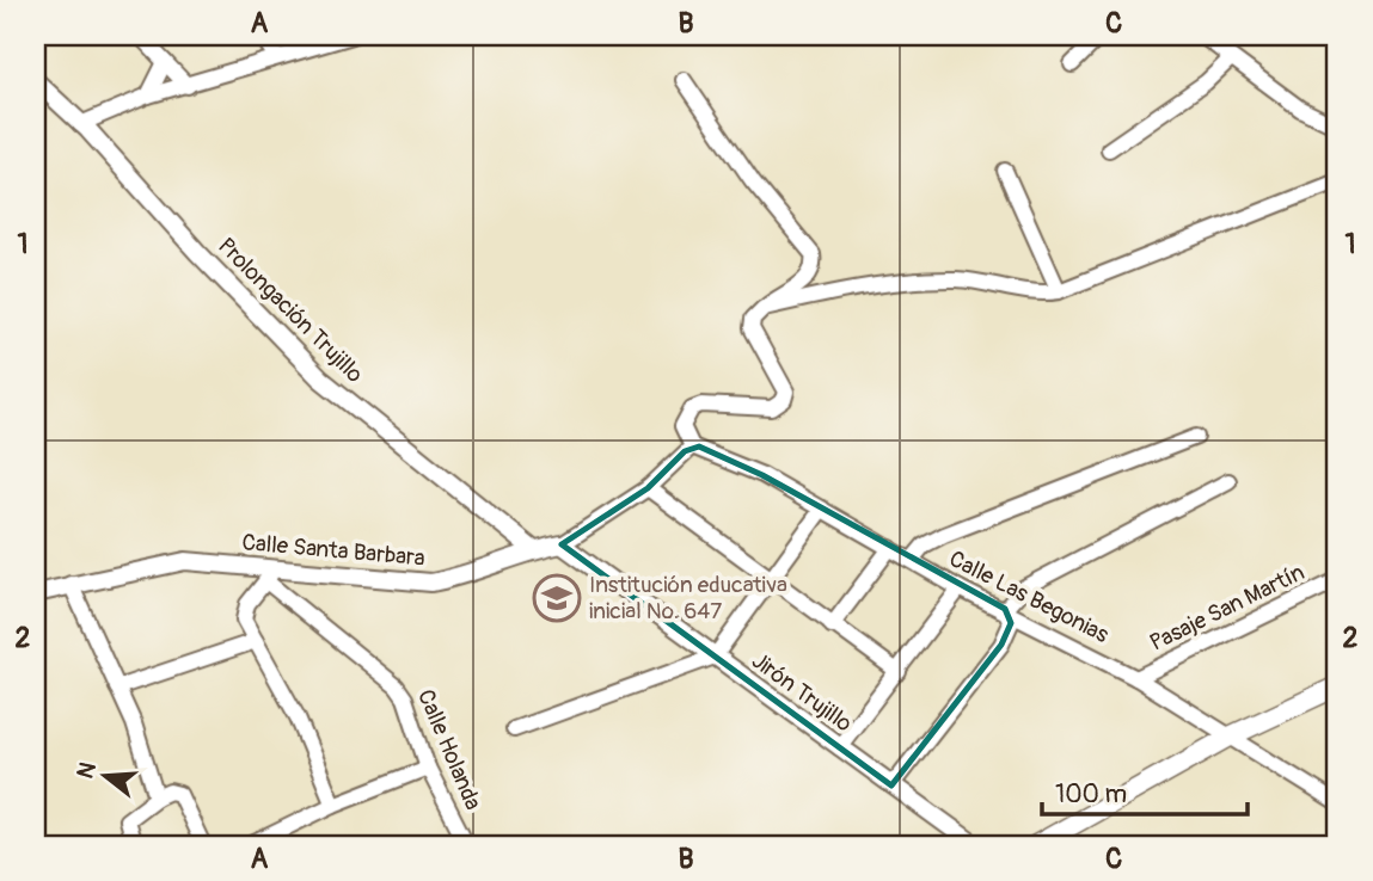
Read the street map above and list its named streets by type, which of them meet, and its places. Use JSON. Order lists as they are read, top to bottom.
{
  "streets": {
    "street": [
      "Prolongación Trujillo",
      "Calle Santa Barbara",
      "Calle Las Begonias",
      "Pasaje San Martín",
      "Jirón Trujillo",
      "Calle Holanda"
    ]
  },
  "crossings": [
    ["Prolongación Trujillo", "Calle Santa Barbara"],
    ["Calle Santa Barbara", "Calle Las Begonias"],
    ["Calle Santa Barbara", "Jirón Trujillo"],
    ["Calle Santa Barbara", "Calle Holanda"],
    ["Calle Las Begonias", "Pasaje San Martín"]
  ],
  "places": {
    "school or university": ["Institución educativa inicial No. 647"]
  },
  "scale_bar": "100 m",
  "north": "left",
  "grid": {
    "columns": ["A", "B", "C"],
    "rows": ["1", "2"]
  }
}
